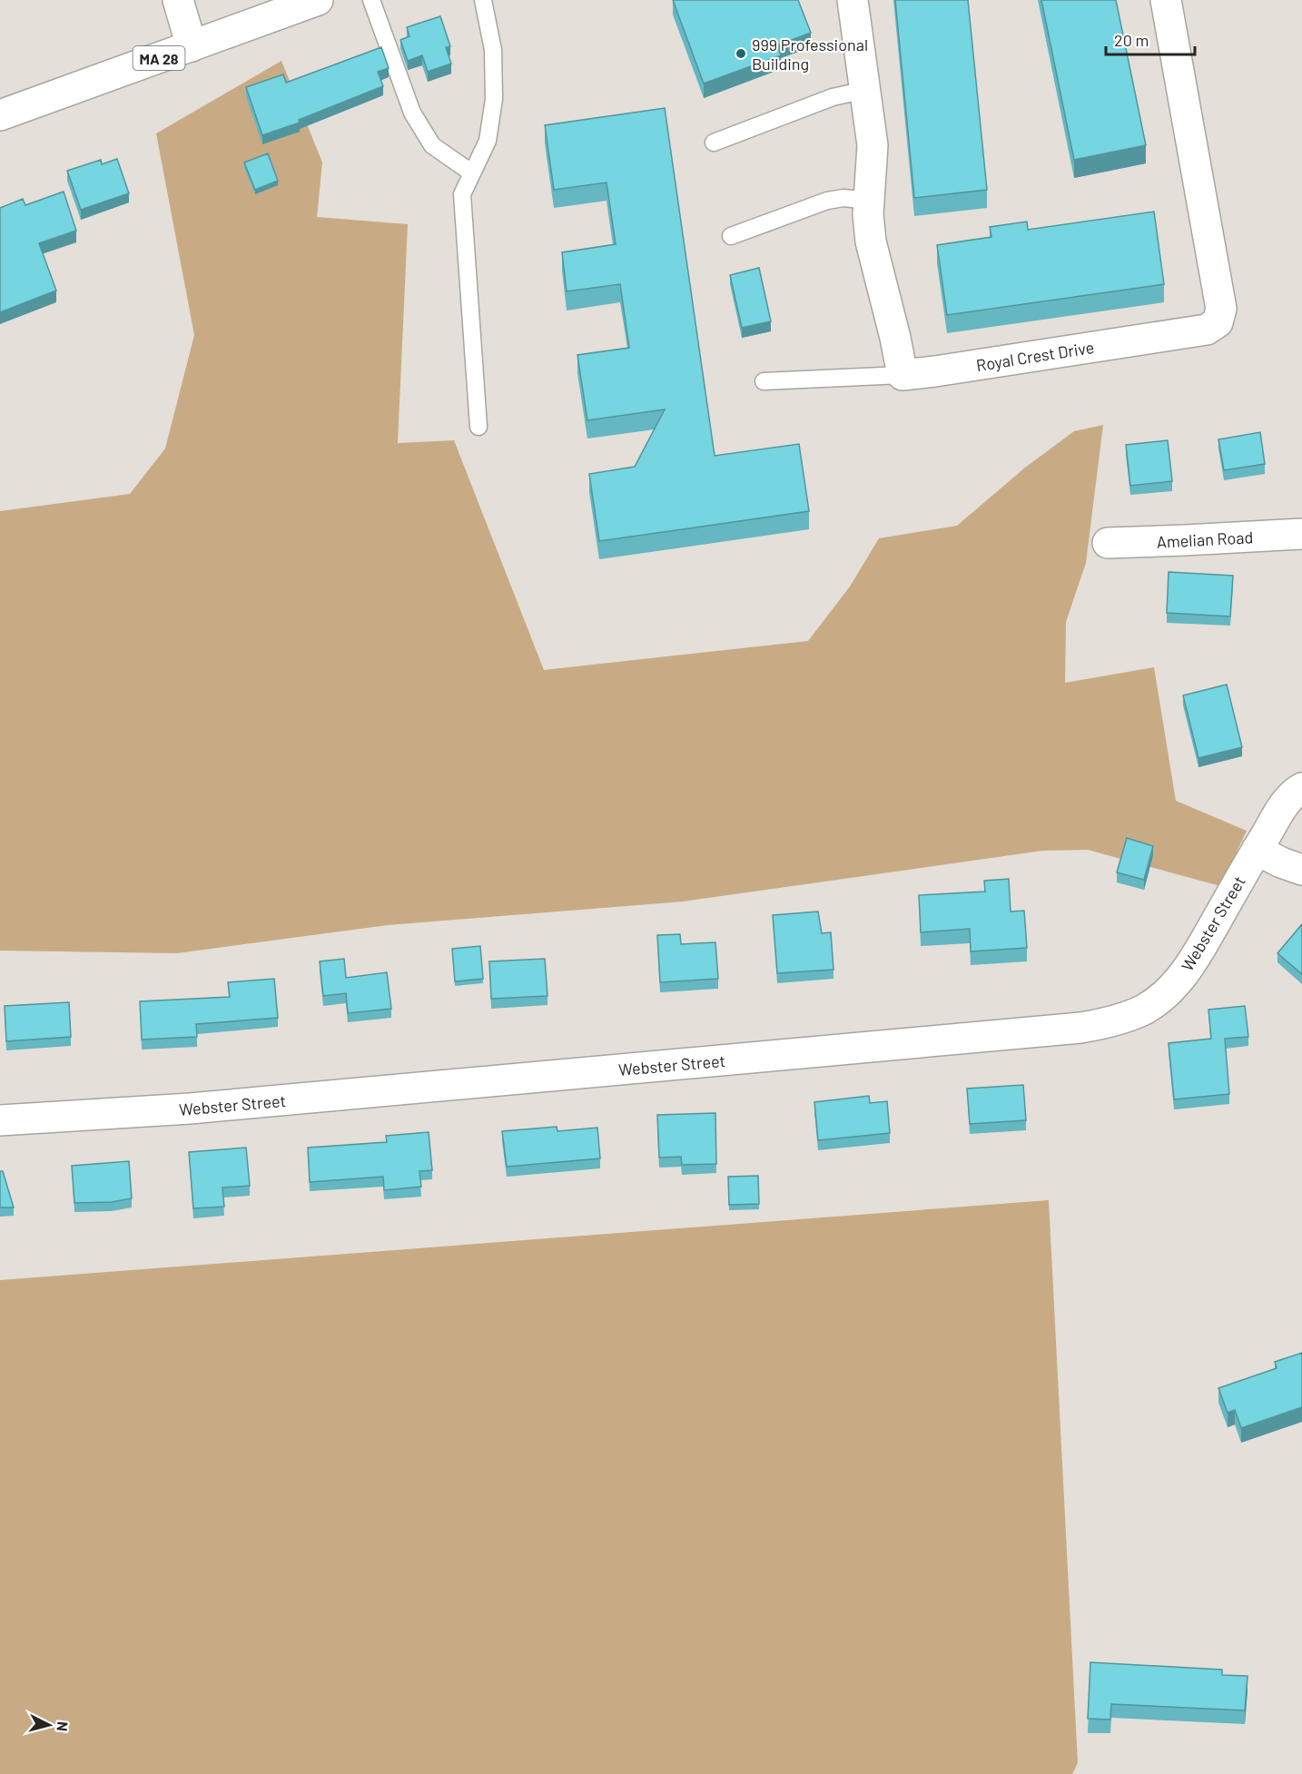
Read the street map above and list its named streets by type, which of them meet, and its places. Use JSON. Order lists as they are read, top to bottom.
{
  "streets": {
    "street": [
      "MA 28",
      "Royal Crest Drive",
      "Amelian Road",
      "Webster Street"
    ]
  },
  "places": ["999 Professional Building"],
  "scale_bar": "20 m",
  "north": "right"
}
